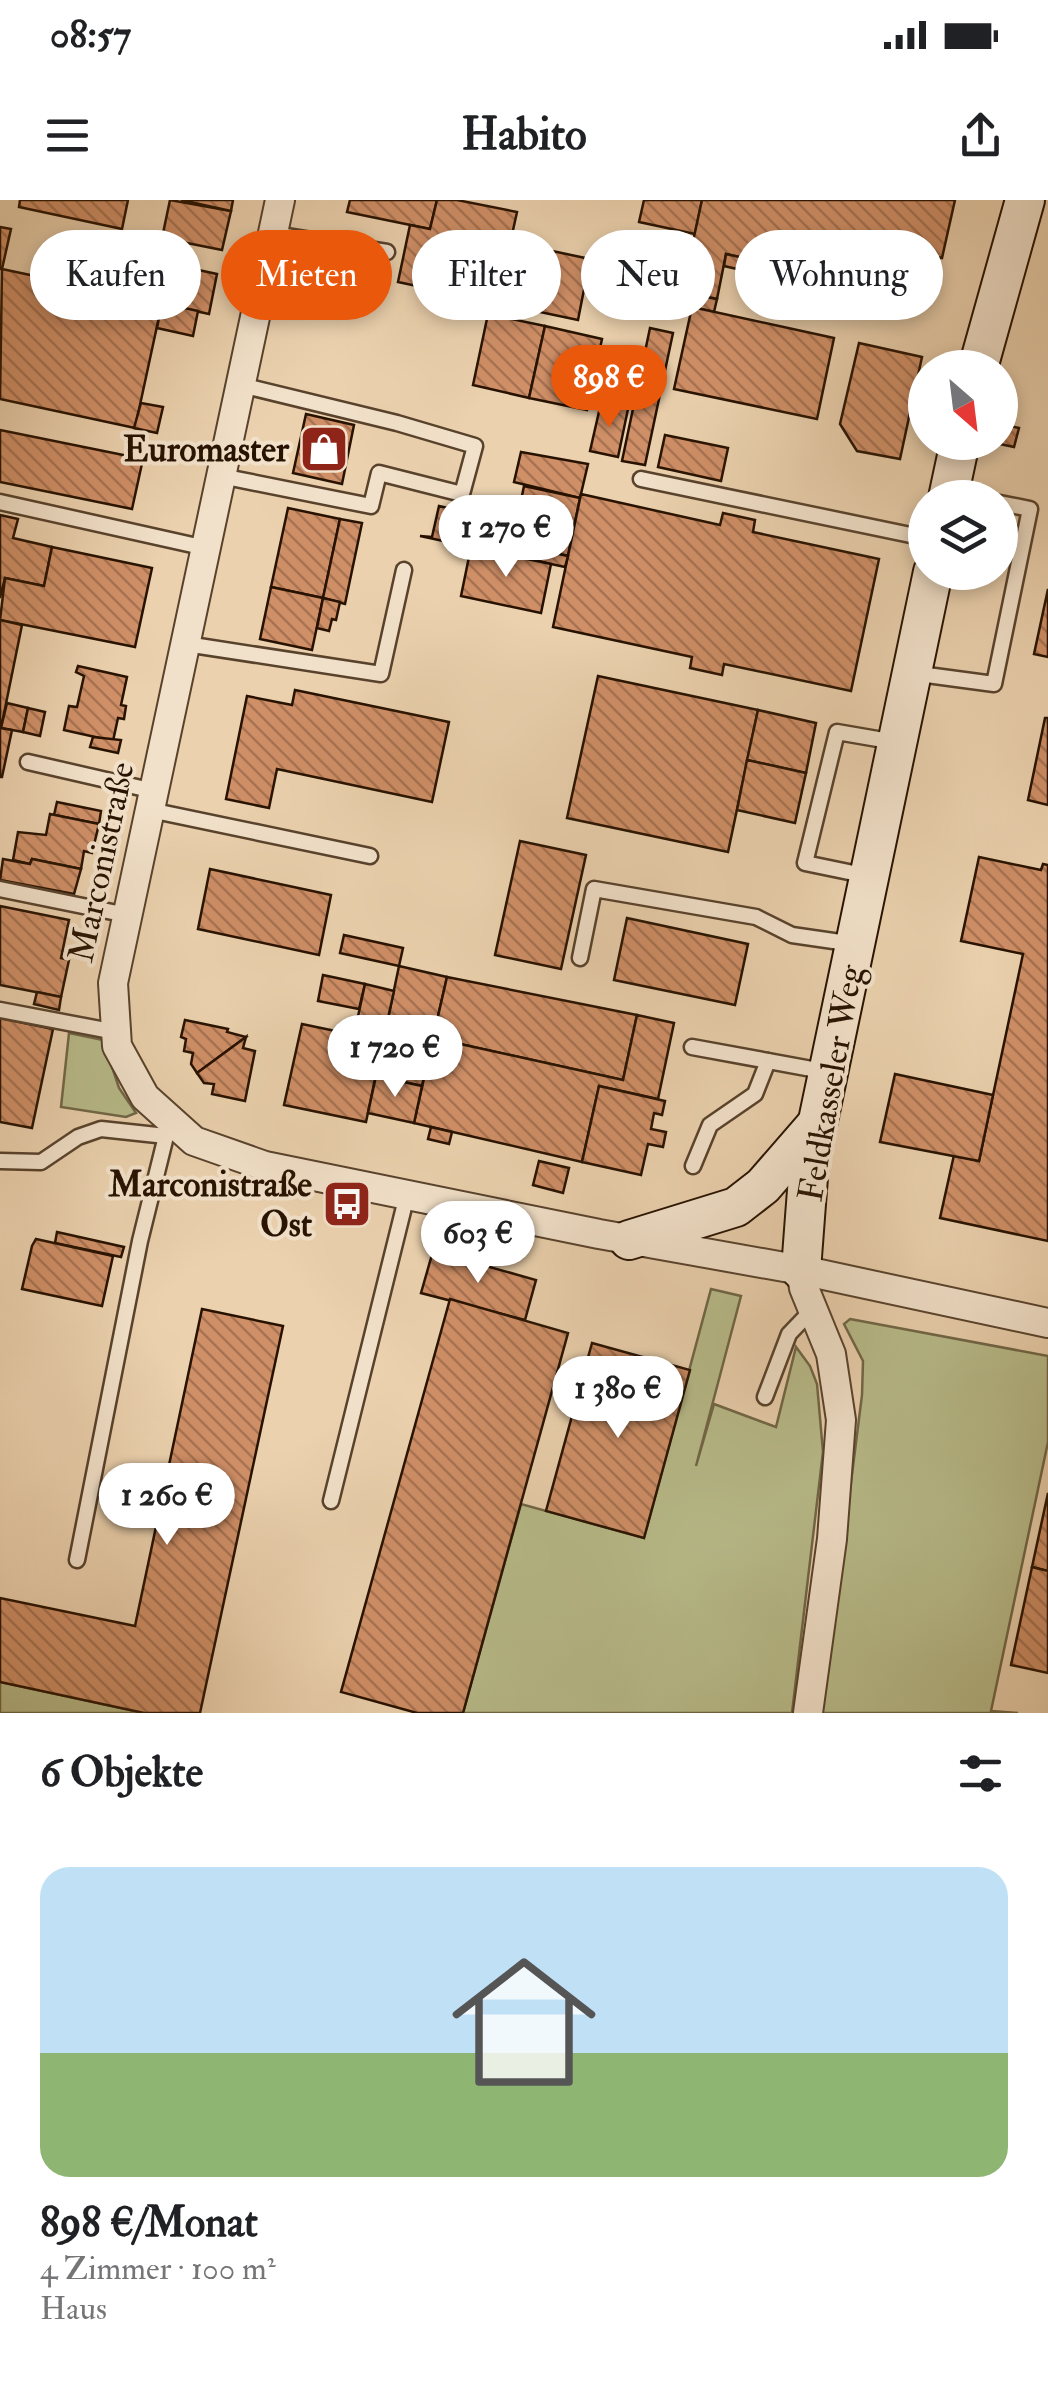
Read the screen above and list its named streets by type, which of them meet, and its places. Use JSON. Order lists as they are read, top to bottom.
{
  "streets": {
    "street": ["Marconistraße", "Feldkasseler Weg"]
  },
  "crossings": [
    ["Marconistraße", "Feldkasseler Weg"]
  ],
  "places": {
    "shop": ["Euromaster"],
    "bus stop": ["Marconistraße Ost"]
  },
  "north": "bottom right",
  "page": {
    "status": "08:57",
    "header": "Habito",
    "chip": [
      "Kaufen",
      "Mieten",
      "Filter",
      "Neu",
      "Wohnung"
    ],
    "price": [
      "898 €",
      "1 270 €",
      "1 720 €",
      "603 €",
      "1 380 €",
      "1 260 €"
    ],
    "heading": "6 Objekte",
    "list": [
      {
        "name": "898 €/Monat",
        "note": "4 Zimmer · 100 m² · Haus"
      }
    ]
  }
}
